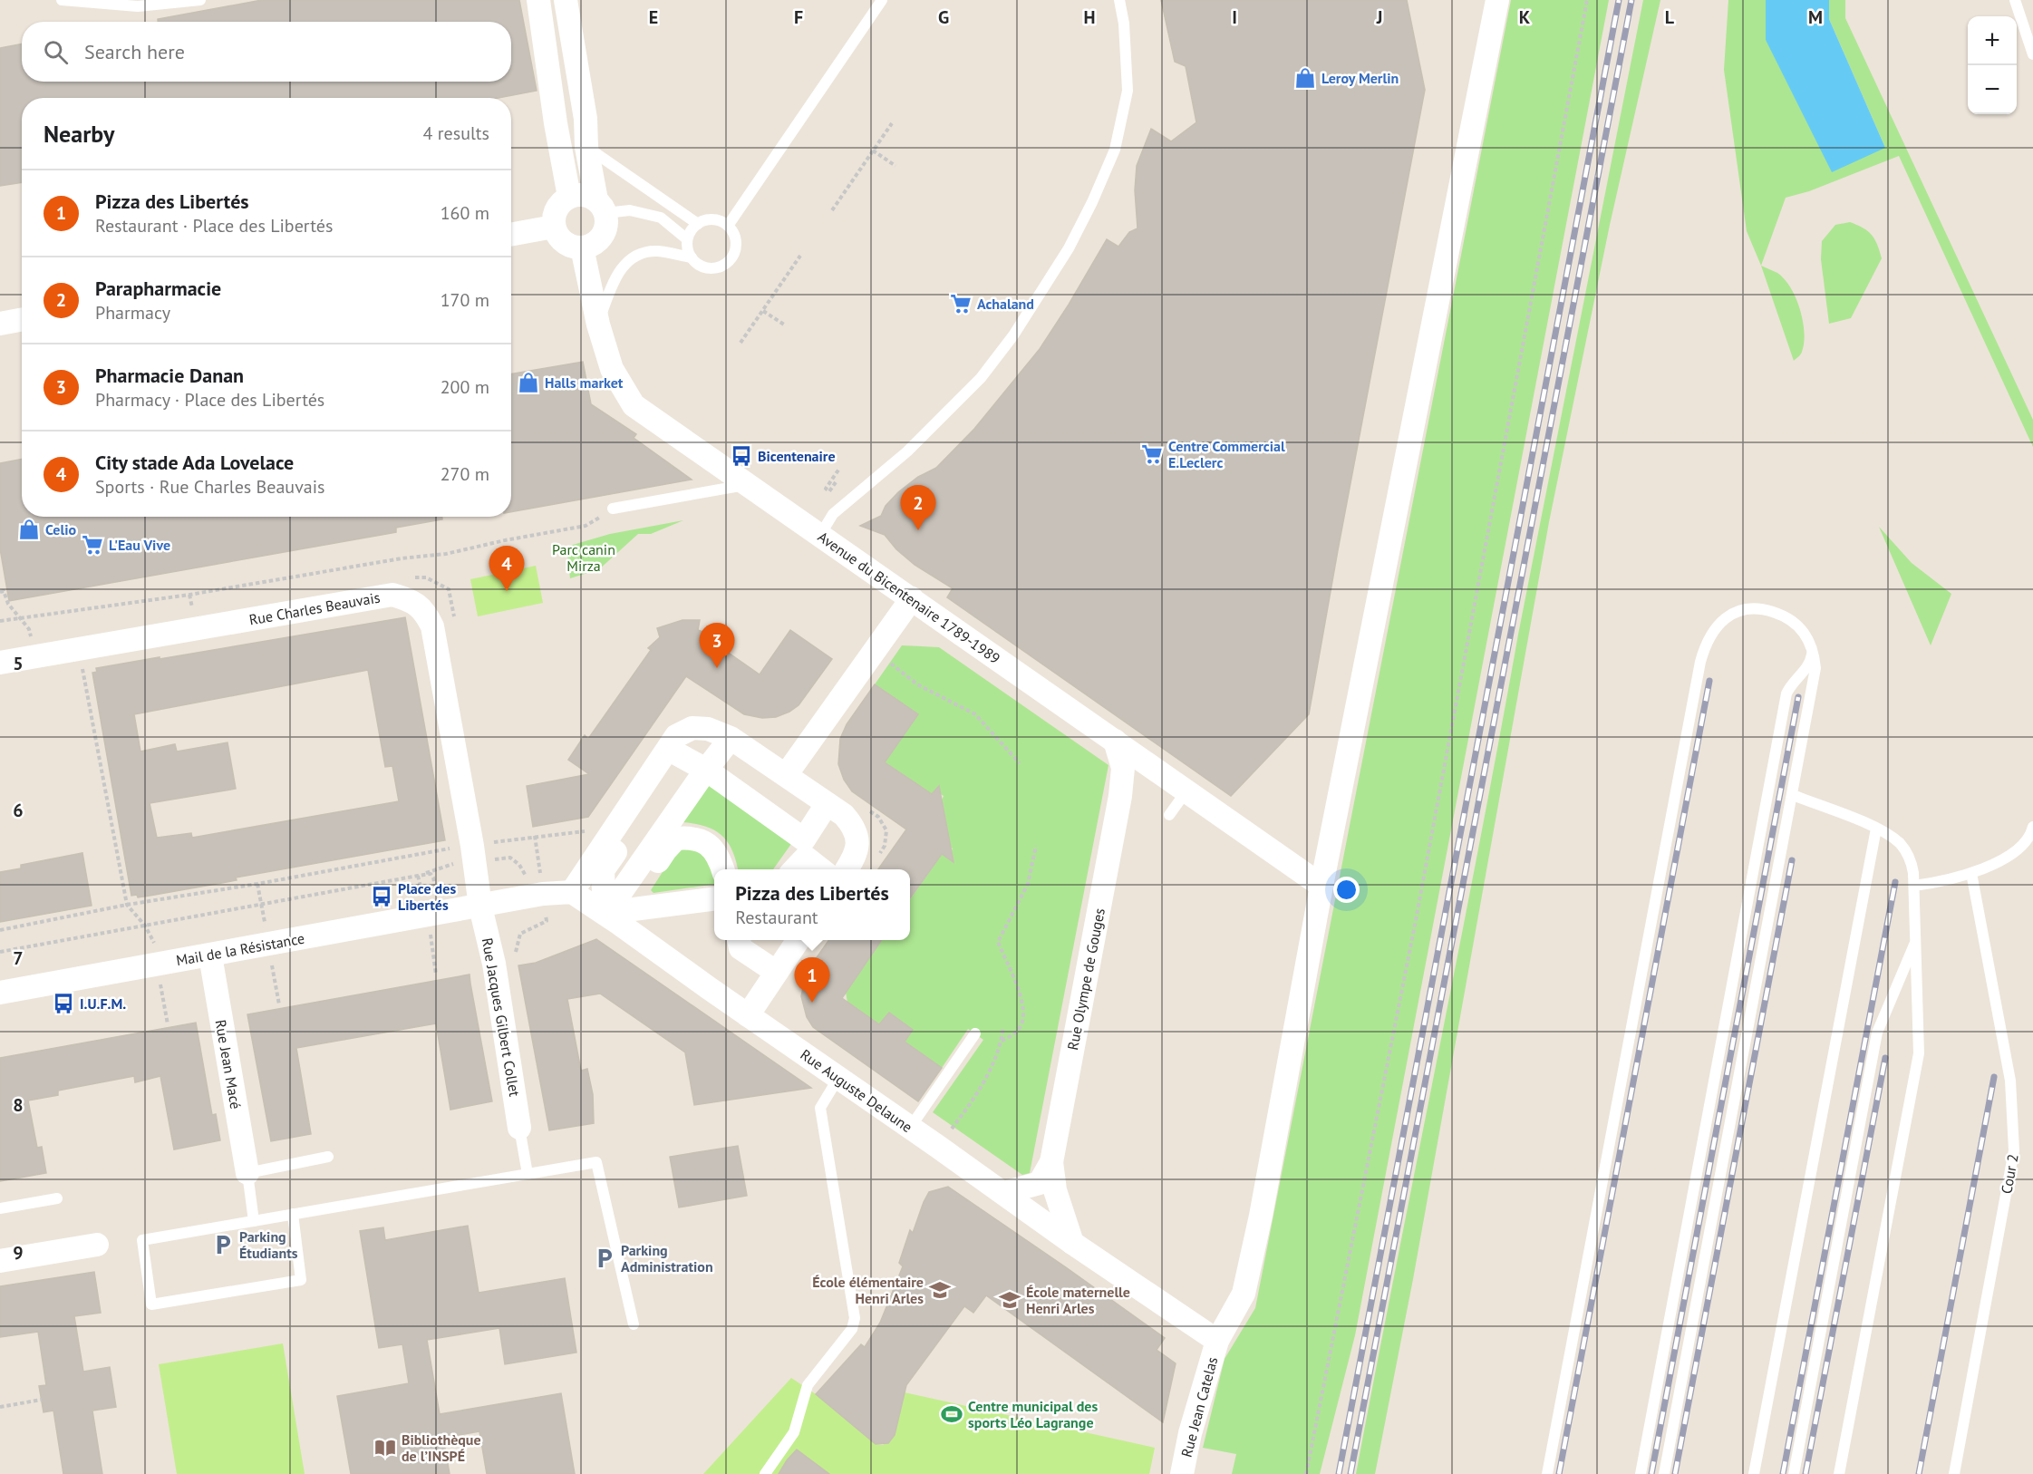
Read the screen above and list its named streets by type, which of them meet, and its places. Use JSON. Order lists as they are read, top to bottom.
{
  "streets": {
    "street": [
      "Avenue du Bicentenaire 1789-1989",
      "Rue Charles Beauvais",
      "Mail de la Résistance",
      "Rue Olympe de Gouges",
      "Rue Jacques Gilbert Collet",
      "Rue Jean Macé",
      "Rue Auguste Delaune",
      "Rue Jean Catelas"
    ],
    "lane": ["Cour 2"]
  },
  "crossings": [
    ["Avenue du Bicentenaire 1789-1989", "Rue Olympe de Gouges"],
    ["Avenue du Bicentenaire 1789-1989", "Rue Jean Catelas"],
    ["Rue Charles Beauvais", "Mail de la Résistance"],
    ["Rue Charles Beauvais", "Rue Jacques Gilbert Collet"],
    ["Mail de la Résistance", "Rue Jacques Gilbert Collet"],
    ["Mail de la Résistance", "Rue Jean Macé"],
    ["Rue Olympe de Gouges", "Rue Auguste Delaune"],
    ["Rue Auguste Delaune", "Rue Jean Catelas"]
  ],
  "parks": ["Parc canin Mirza"],
  "places": {
    "shop": ["Leroy Merlin", "Halls market", "Celio"],
    "supermarket": ["Achaland", "Centre Commercial E.Leclerc", "L'Eau Vive"],
    "bus stop": ["Bicentenaire", "Place des Libertés", "I.U.F.M."],
    "parking": ["Parking Étudiants", "Parking Administration"],
    "school or university": ["École élémentaire Henri Arles", "École maternelle Henri Arles"],
    "sports": ["Centre municipal des sports Léo Lagrange"],
    "library": ["Bibliothèque de l’INSPÉ"]
  },
  "page": {
    "map_buttons": ["+", "−"],
    "search": "Search here",
    "heading": ["Nearby", "4 results"],
    "list": [
      {
        "mark": "1",
        "name": "Pizza des Libertés",
        "note": "Restaurant · Place des Libertés",
        "value": "160 m"
      },
      {
        "mark": "2",
        "name": "Parapharmacie",
        "note": "Pharmacy",
        "value": "170 m"
      },
      {
        "mark": "3",
        "name": "Pharmacie Danan",
        "note": "Pharmacy · Place des Libertés",
        "value": "200 m"
      },
      {
        "mark": "4",
        "name": "City stade Ada Lovelace",
        "note": "Sports · Rue Charles Beauvais",
        "value": "270 m"
      }
    ],
    "pins": [
      "2",
      "4",
      "3",
      "1"
    ],
    "popup": ["Pizza des Libertés", "Restaurant"]
  },
  "grid": {
    "columns": [
      "E",
      "F",
      "G",
      "H",
      "I",
      "J",
      "K",
      "L",
      "M"
    ],
    "rows": [
      "5",
      "6",
      "7",
      "8",
      "9"
    ]
  }
}
